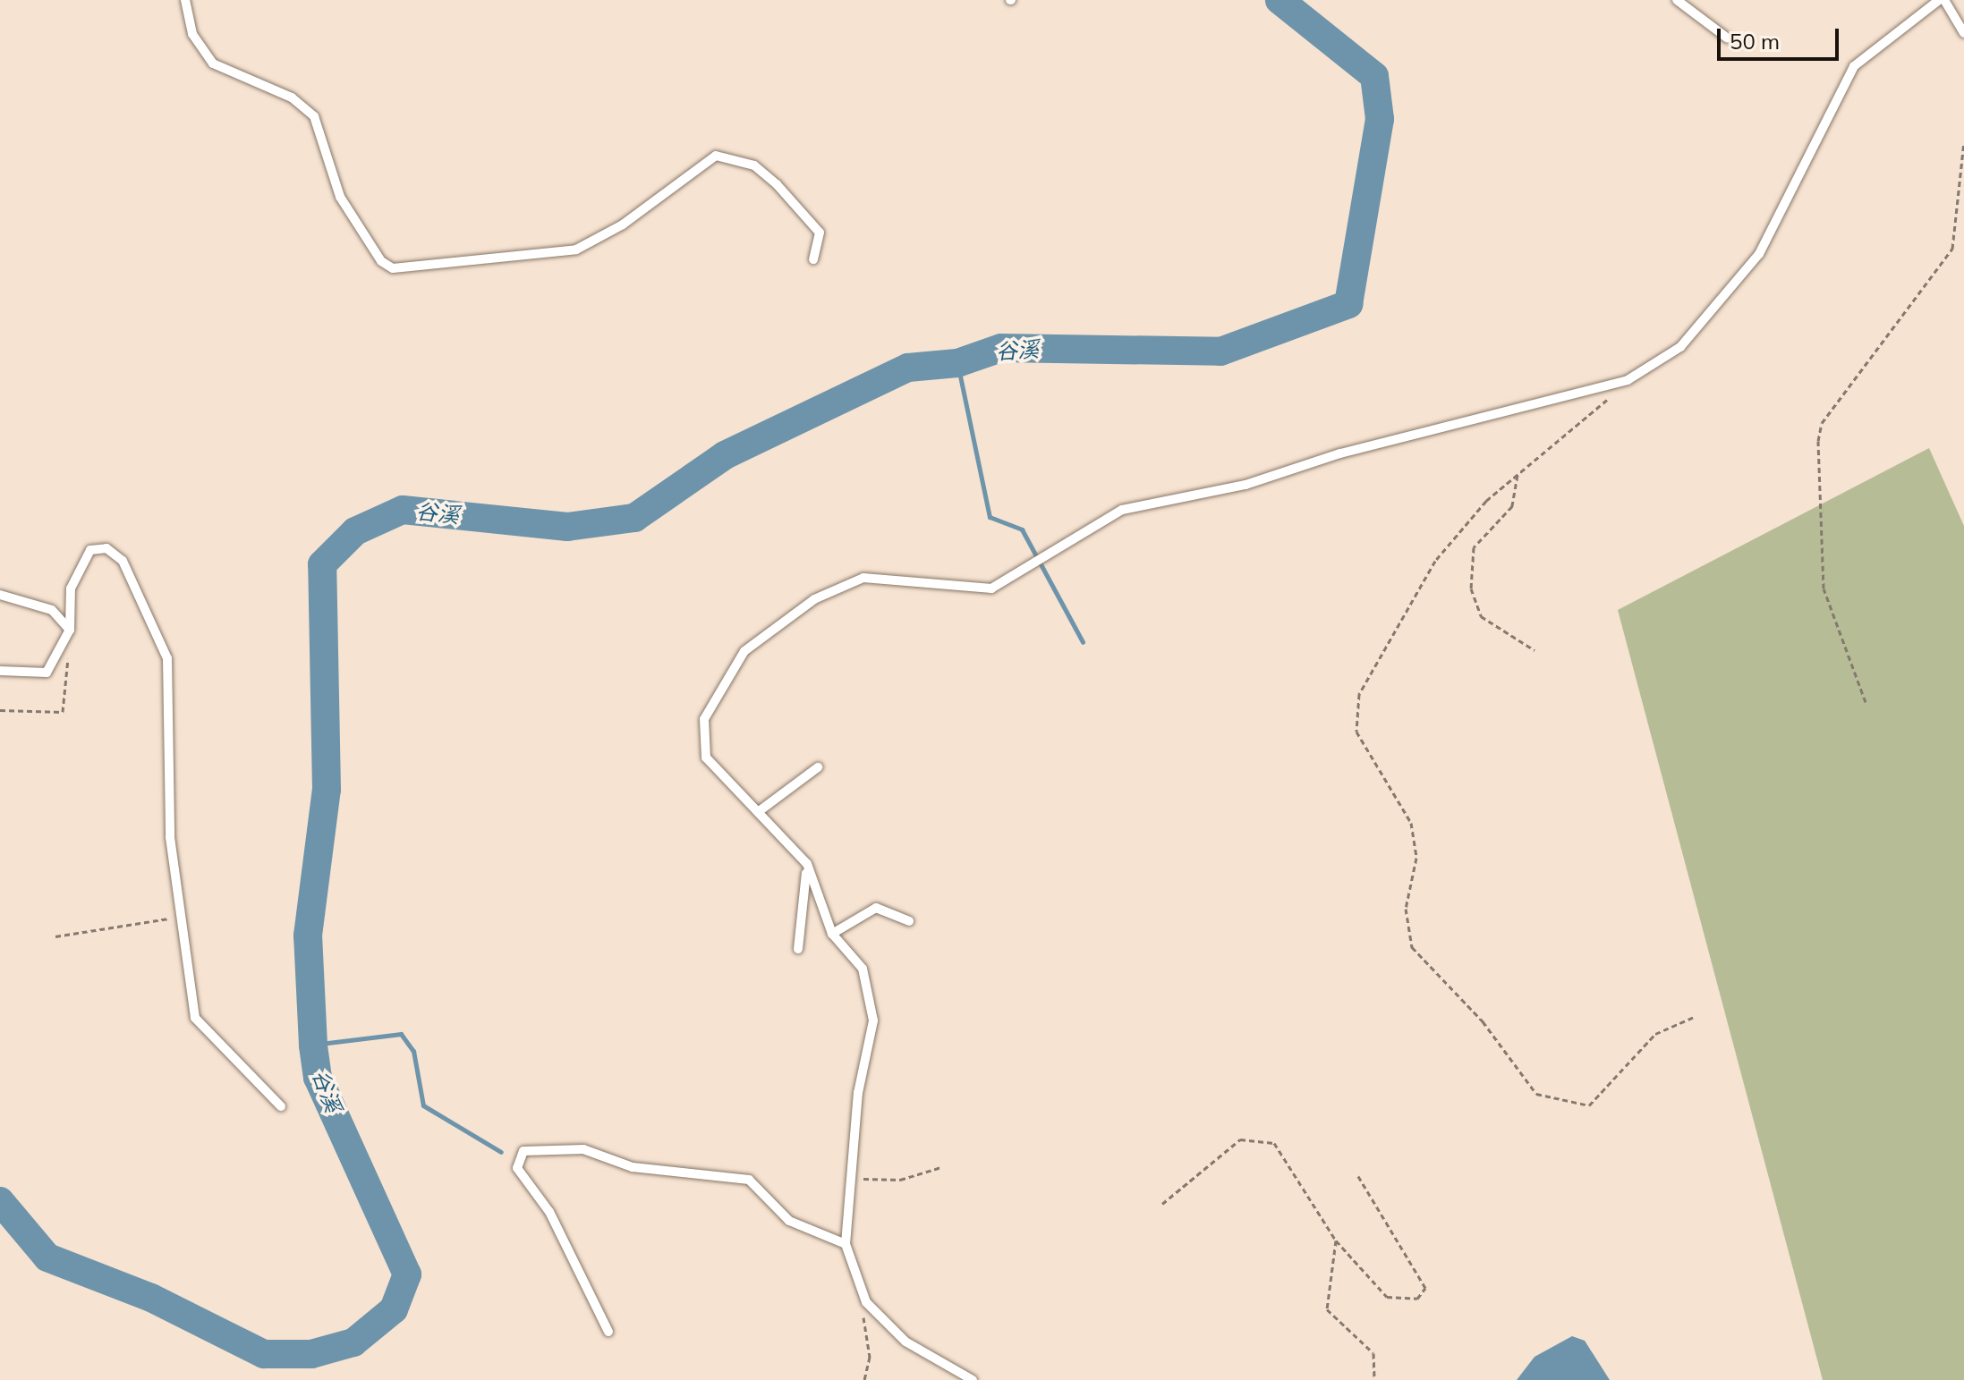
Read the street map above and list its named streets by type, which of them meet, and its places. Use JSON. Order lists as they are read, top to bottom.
{
  "water": ["谷溪"],
  "scale_bar": "50 m"
}
